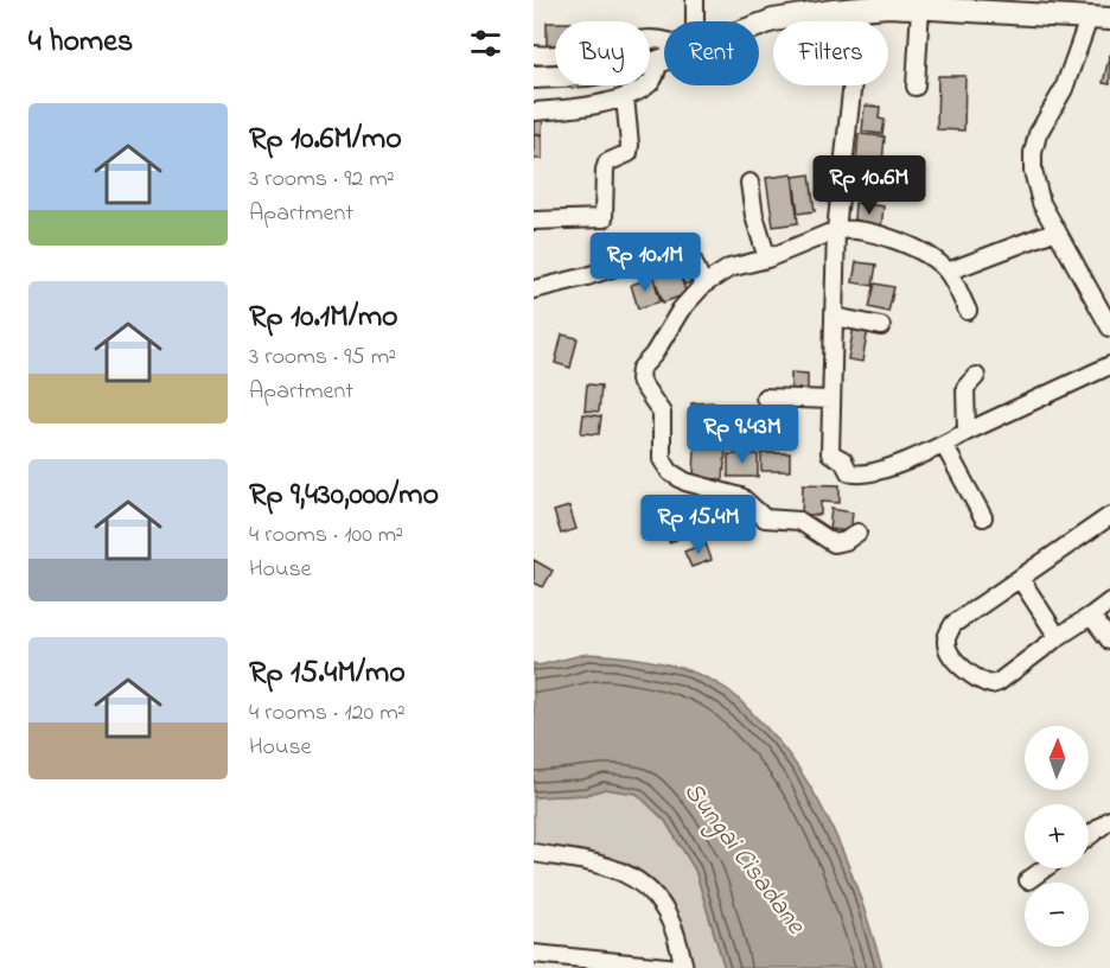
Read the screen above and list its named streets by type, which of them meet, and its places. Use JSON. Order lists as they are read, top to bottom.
{
  "water": ["Sungai Cisadane"],
  "north": "top",
  "page": {
    "heading": "4 homes",
    "chip": ["Buy", "Rent", "Filters"],
    "list": [
      {
        "name": "Rp 10.6M/mo",
        "note": "3 rooms · 92 m² · Apartment"
      },
      {
        "name": "Rp 10.1M/mo",
        "note": "3 rooms · 95 m² · Apartment"
      },
      {
        "name": "Rp 9,430,000/mo",
        "note": "4 rooms · 100 m² · House"
      },
      {
        "name": "Rp 15.4M/mo",
        "note": "4 rooms · 120 m² · House"
      }
    ],
    "price": [
      "Rp 10.6M",
      "Rp 10.1M",
      "Rp 9.43M",
      "Rp 15.4M"
    ],
    "map_buttons": ["+", "−"]
  }
}
